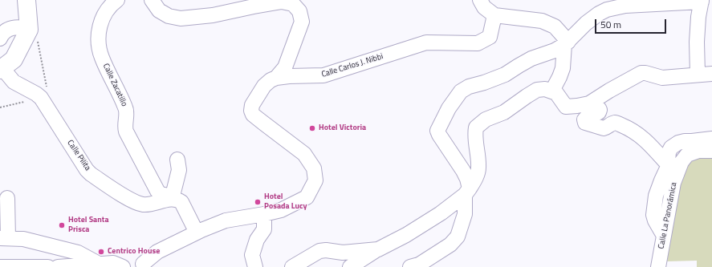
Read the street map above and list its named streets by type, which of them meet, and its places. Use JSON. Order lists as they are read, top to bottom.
{
  "streets": {
    "street": [
      "Calle Carlos J. Nibbi",
      "Calle Zacatillo",
      "Calle Pilita",
      "Calle La Panorámica"
    ]
  },
  "crossings": [
    ["Calle Zacatillo", "Calle Pilita"]
  ],
  "places": [
    "Hotel Victoria",
    "Hotel Posada Lucy",
    "Hotel Santa Prisca",
    "Centrico House"
  ],
  "scale_bar": "50 m"
}
